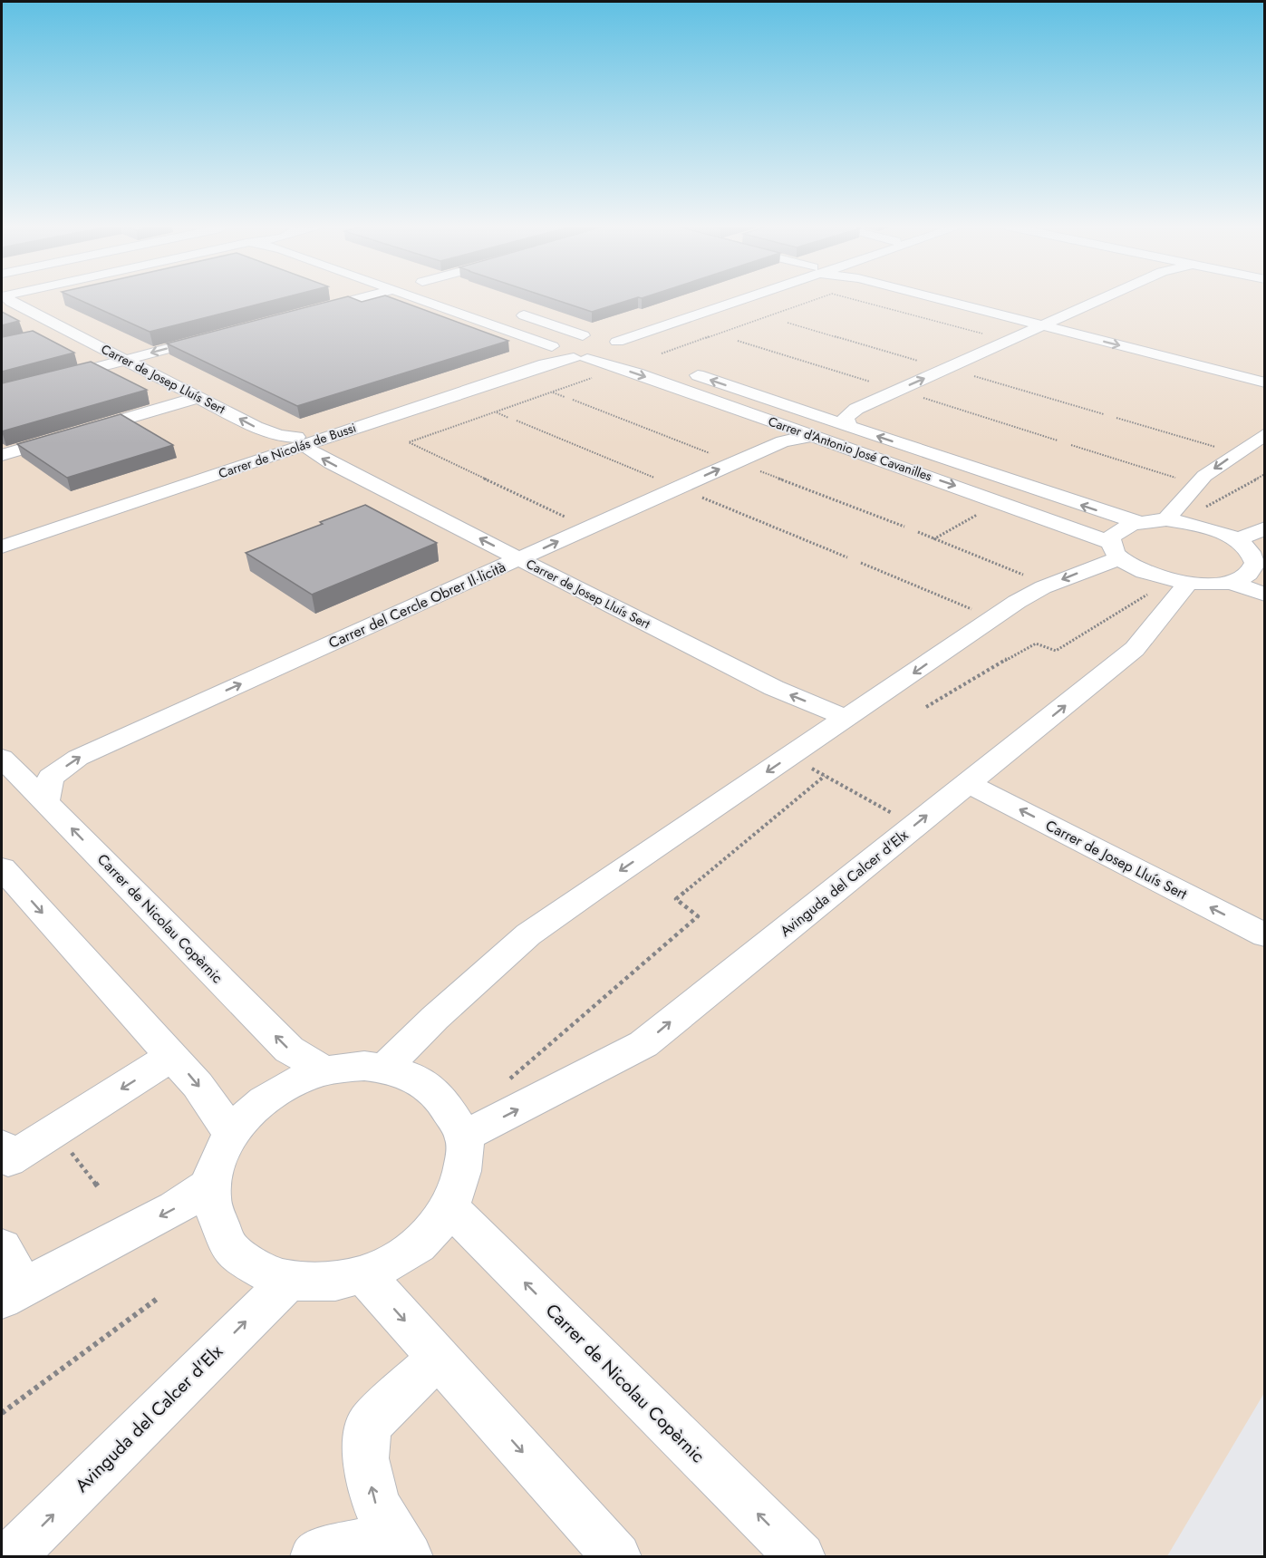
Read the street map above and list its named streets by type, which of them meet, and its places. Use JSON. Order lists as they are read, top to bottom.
{
  "streets": {
    "street": [
      "Carrer de Josep Lluís Sert",
      "Carrer d'Antonio José Cavanilles",
      "Carrer de Nicolás de Bussi",
      "Carrer del Cercle Obrer Il·licità",
      "Avinguda del Calcer d'Elx",
      "Carrer de Nicolau Copèrnic"
    ]
  },
  "crossings": [
    ["Carrer de Josep Lluís Sert", "Carrer de Nicolás de Bussi"],
    ["Carrer de Josep Lluís Sert", "Carrer del Cercle Obrer Il·licità"],
    ["Carrer de Josep Lluís Sert", "Avinguda del Calcer d'Elx"],
    ["Carrer d'Antonio José Cavanilles", "Carrer de Nicolás de Bussi"],
    ["Carrer d'Antonio José Cavanilles", "Carrer del Cercle Obrer Il·licità"],
    ["Carrer d'Antonio José Cavanilles", "Avinguda del Calcer d'Elx"],
    ["Carrer del Cercle Obrer Il·licità", "Carrer de Nicolau Copèrnic"]
  ],
  "one_way": ["Carrer de Josep Lluís Sert", "Carrer del Cercle Obrer Il·licità"]
}
